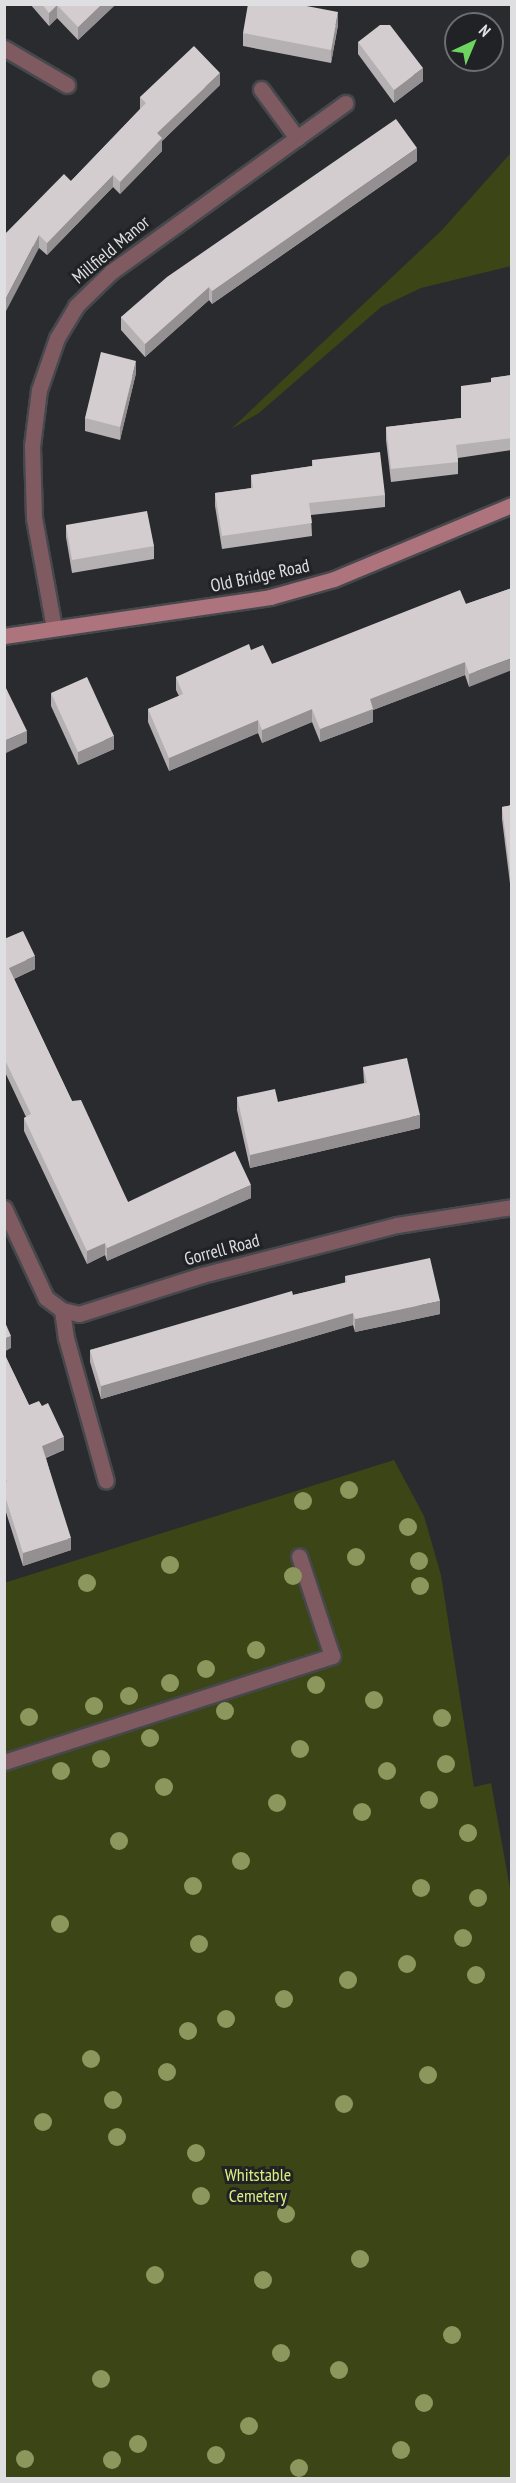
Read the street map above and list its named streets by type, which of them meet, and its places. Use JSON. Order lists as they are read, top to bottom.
{
  "streets": {
    "street": ["Millfield Manor", "Old Bridge Road", "Gorrell Road"]
  },
  "crossings": [
    ["Millfield Manor", "Old Bridge Road"]
  ],
  "parks": ["Whitstable Cemetery"],
  "north": "top right"
}
